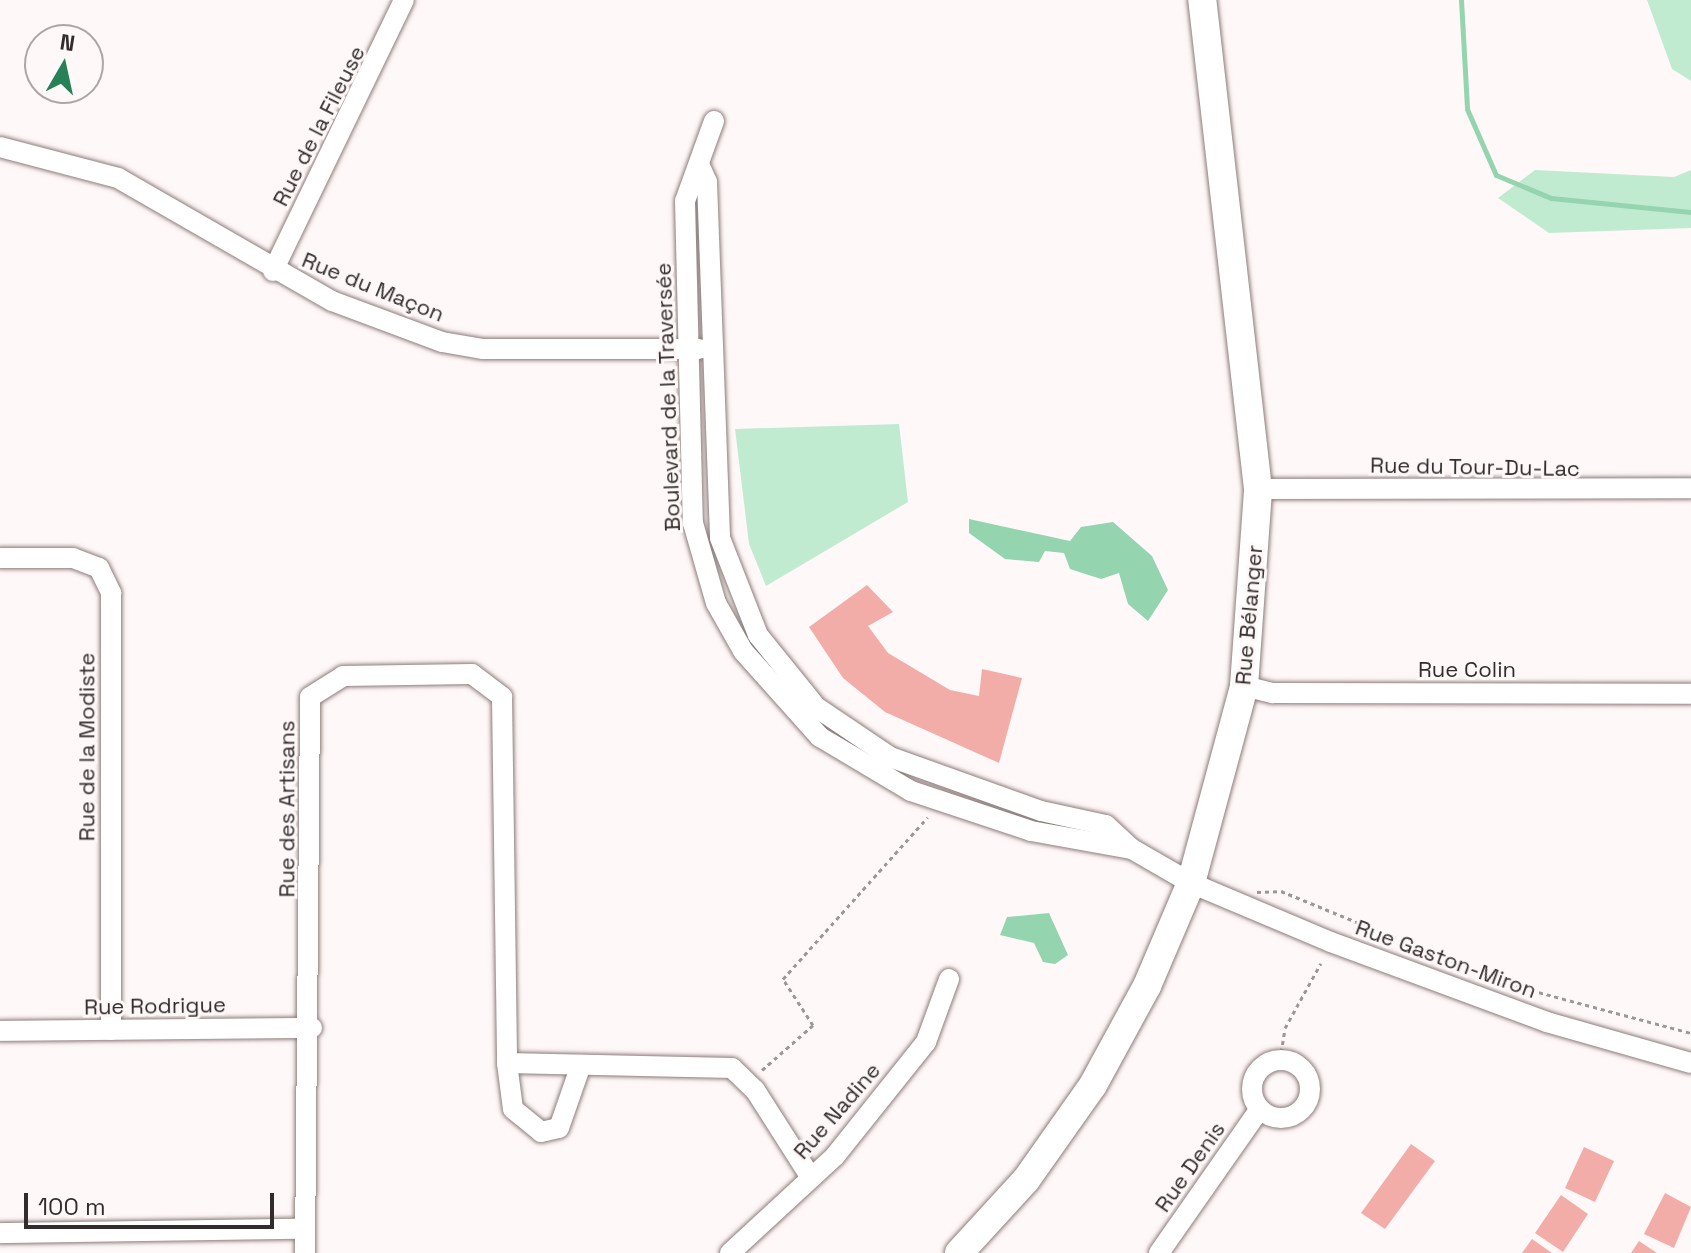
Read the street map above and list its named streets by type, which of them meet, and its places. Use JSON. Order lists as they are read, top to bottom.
{
  "streets": {
    "street": [
      "Rue de la Fileuse",
      "Rue du Maçon",
      "Boulevard de la Traversée",
      "Rue du Tour-Du-Lac",
      "Rue Bélanger",
      "Rue Colin",
      "Rue de la Modiste",
      "Rue des Artisans",
      "Rue Gaston-Miron",
      "Rue Rodrigue",
      "Rue Nadine",
      "Rue Denis"
    ]
  },
  "crossings": [
    ["Rue de la Fileuse", "Rue du Maçon"],
    ["Rue du Maçon", "Boulevard de la Traversée"],
    ["Boulevard de la Traversée", "Rue Bélanger"],
    ["Boulevard de la Traversée", "Rue Gaston-Miron"],
    ["Rue du Tour-Du-Lac", "Rue Bélanger"],
    ["Rue Bélanger", "Rue Colin"],
    ["Rue Bélanger", "Rue Gaston-Miron"],
    ["Rue de la Modiste", "Rue Rodrigue"],
    ["Rue des Artisans", "Rue Rodrigue"]
  ],
  "scale_bar": "100 m",
  "north": "top"
}
